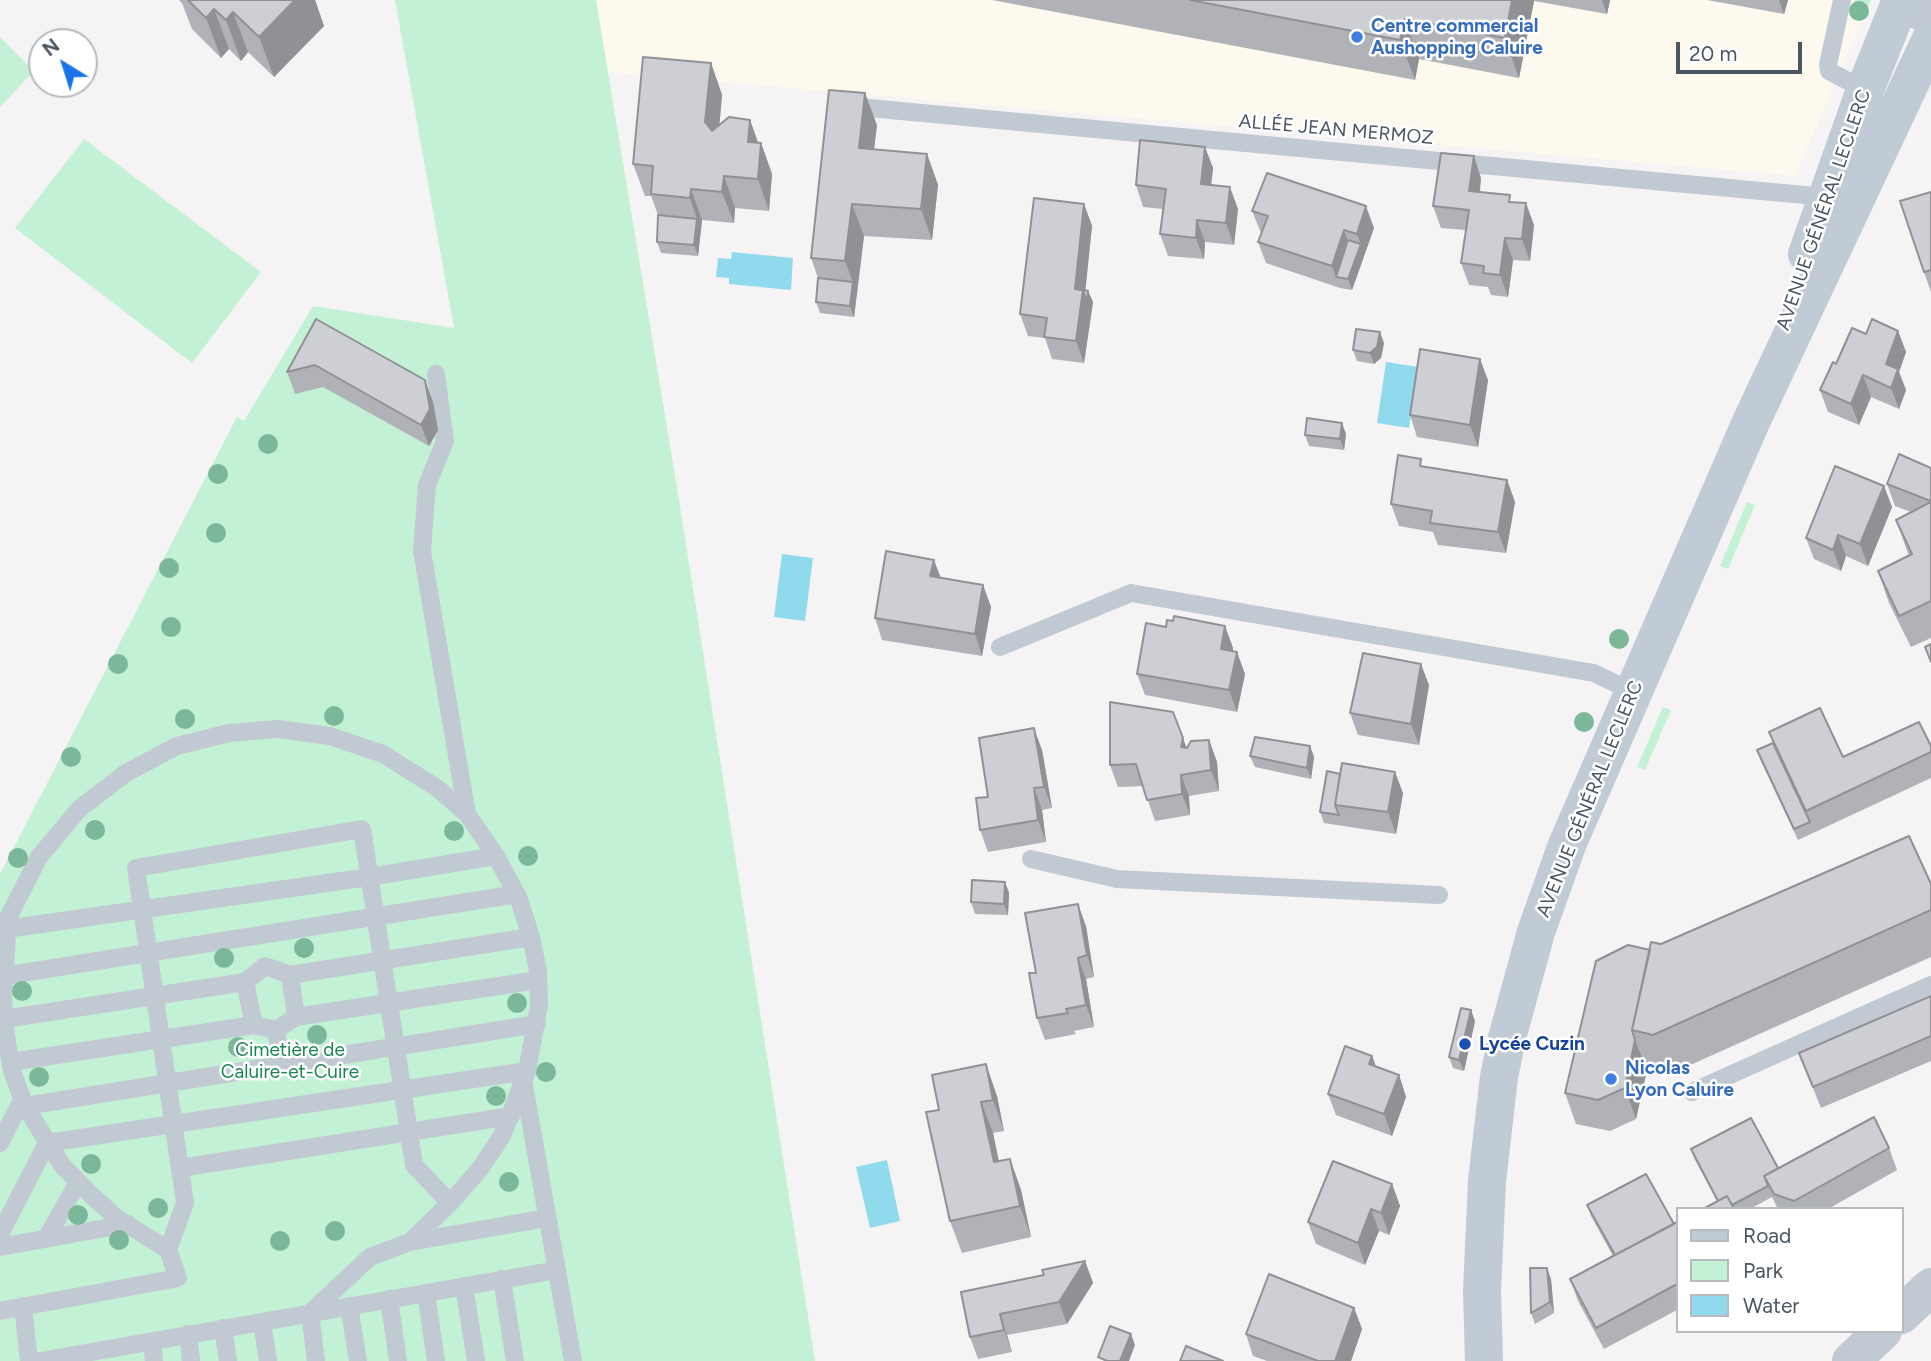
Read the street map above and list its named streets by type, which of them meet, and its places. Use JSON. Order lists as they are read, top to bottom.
{
  "streets": {
    "main road": ["AVENUE GÉNÉRAL LECLERC"],
    "lane": ["ALLÉE JEAN MERMOZ"]
  },
  "crossings": [
    ["ALLÉE JEAN MERMOZ", "AVENUE GÉNÉRAL LECLERC"]
  ],
  "parks": ["Cimetière de Caluire-et-Cuire"],
  "places": ["Centre commercial Aushopping Caluire", "Lycée Cuzin", "Nicolas Lyon Caluire"],
  "legend": ["Road", "Park", "Water"],
  "scale_bar": "20 m",
  "north": "top left"
}
